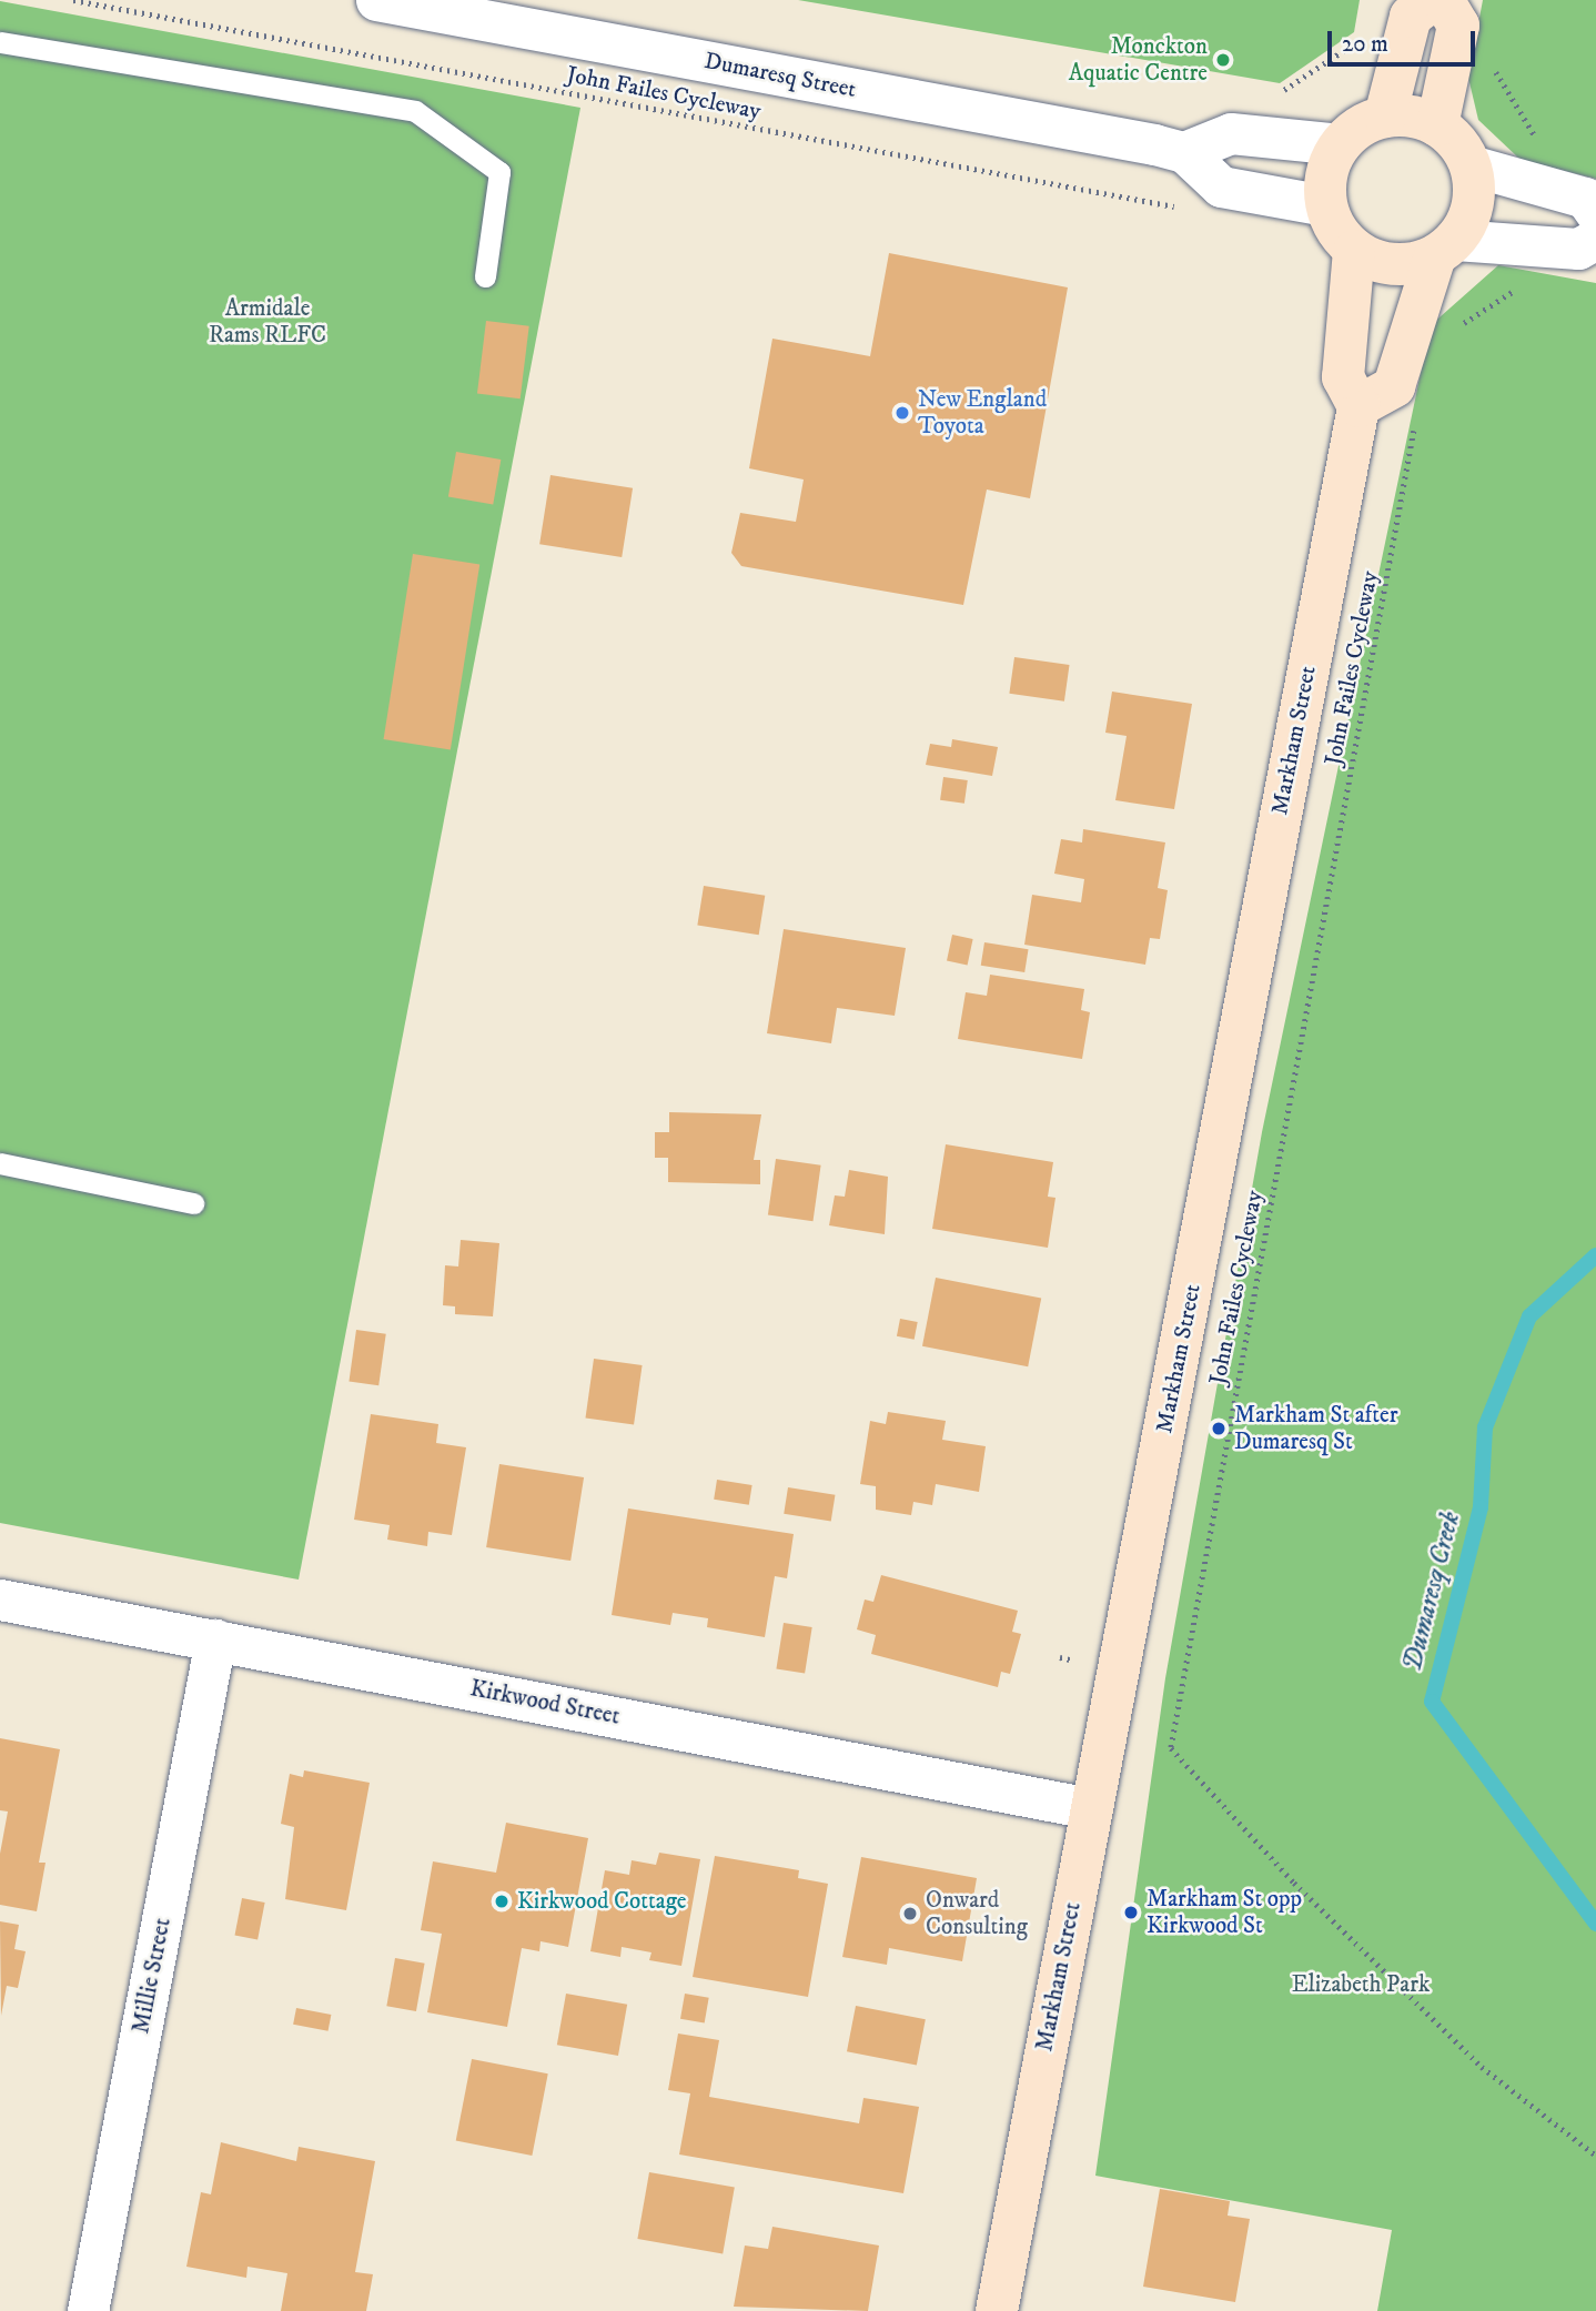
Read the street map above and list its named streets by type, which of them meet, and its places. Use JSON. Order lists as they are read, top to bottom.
{
  "streets": {
    "street": [
      "Dumaresq Street",
      "Markham Street",
      "Kirkwood Street",
      "Millie Street"
    ],
    "path": ["John Failes Cycleway"]
  },
  "crossings": [
    ["Markham Street", "Kirkwood Street"],
    ["Kirkwood Street", "Millie Street"]
  ],
  "water": ["Dumaresq Creek"],
  "parks": ["Armidale Rams RLFC", "Elizabeth Park"],
  "places": [
    "Monckton Aquatic Centre",
    "New England Toyota",
    "Markham St after Dumaresq St",
    "Kirkwood Cottage",
    "Markham St opp Kirkwood St",
    "Onward Consulting"
  ],
  "scale_bar": "20 m"
}
